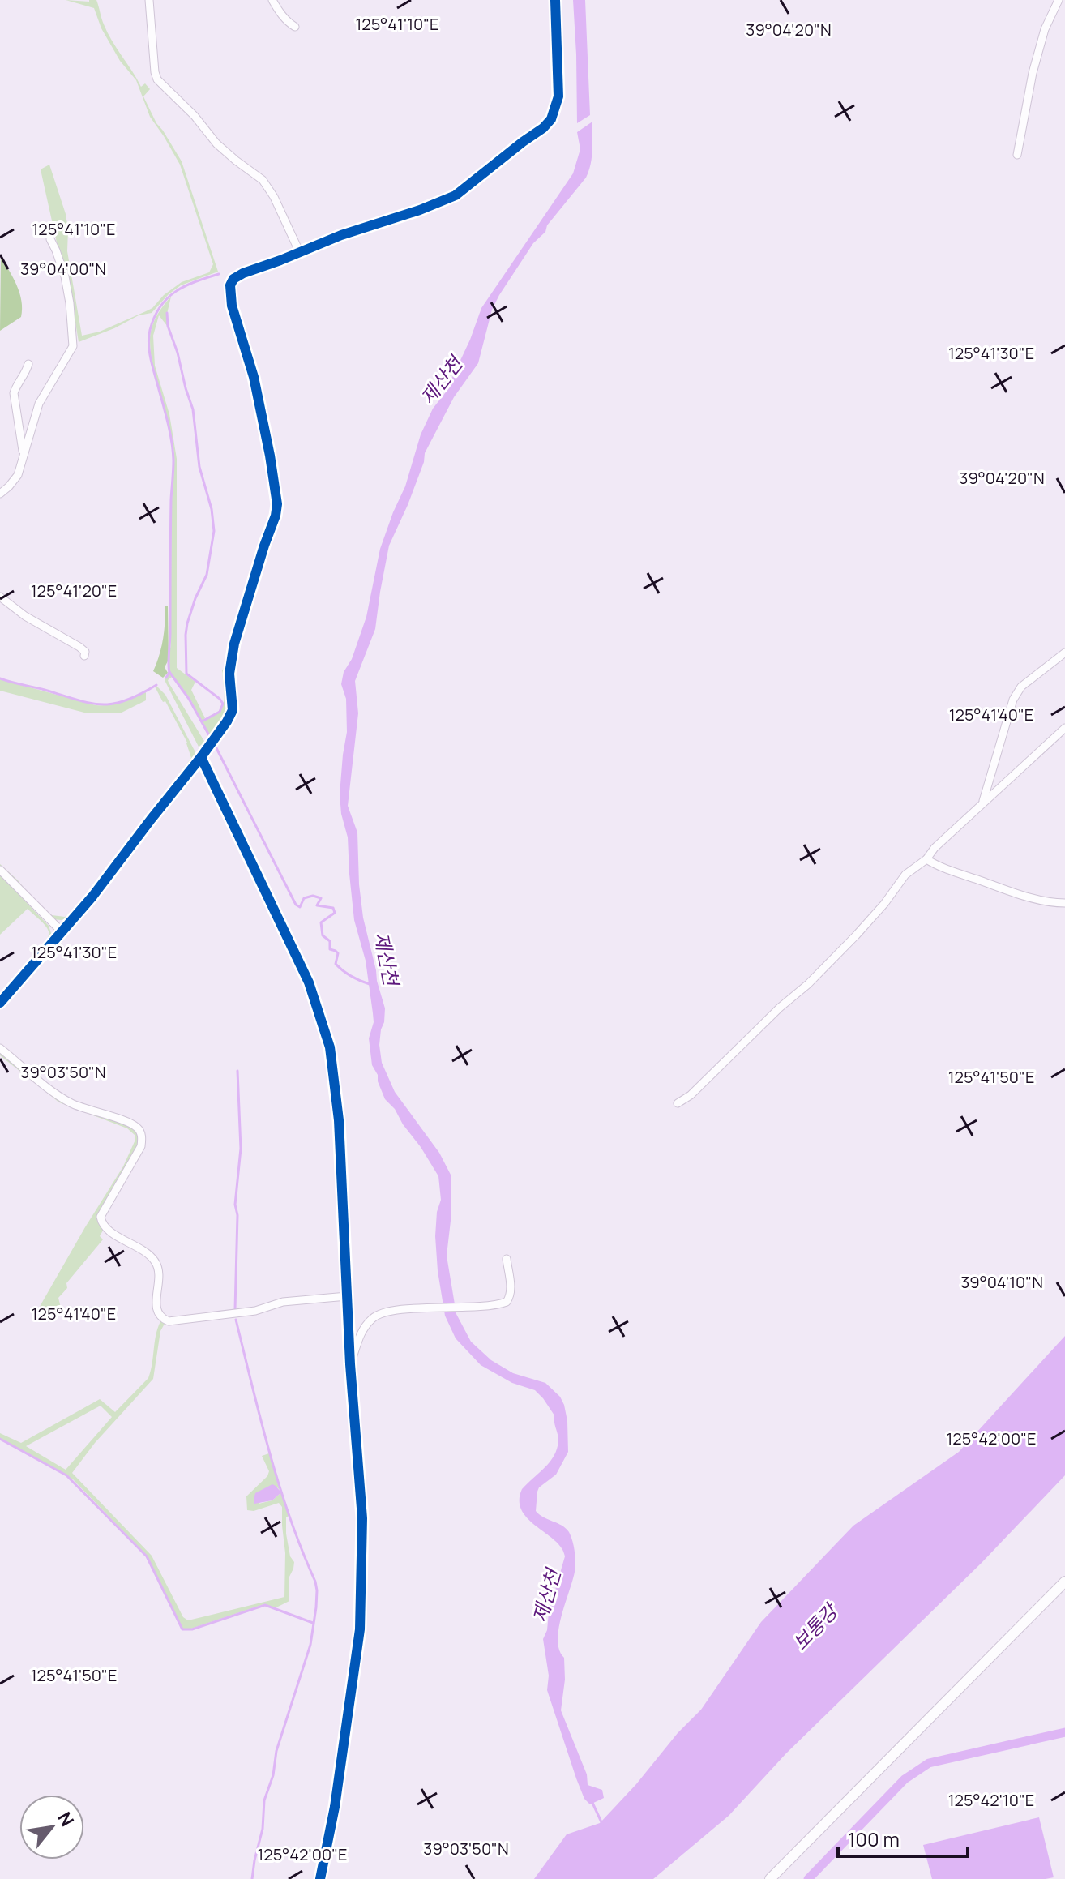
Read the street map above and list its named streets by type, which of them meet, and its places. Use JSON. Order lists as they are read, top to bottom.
{
  "water": ["제산천", "보통강"],
  "scale_bar": "100 m",
  "north": "top right",
  "coordinates": [
    "125°41'10\"E",
    "39°04'20\"N",
    "39°04'00\"N",
    "125°41'30\"E",
    "125°41'20\"E",
    "125°41'40\"E",
    "39°03'50\"N",
    "125°41'50\"E",
    "39°04'10\"N",
    "125°42'00\"E",
    "125°42'10\"E"
  ]
}
